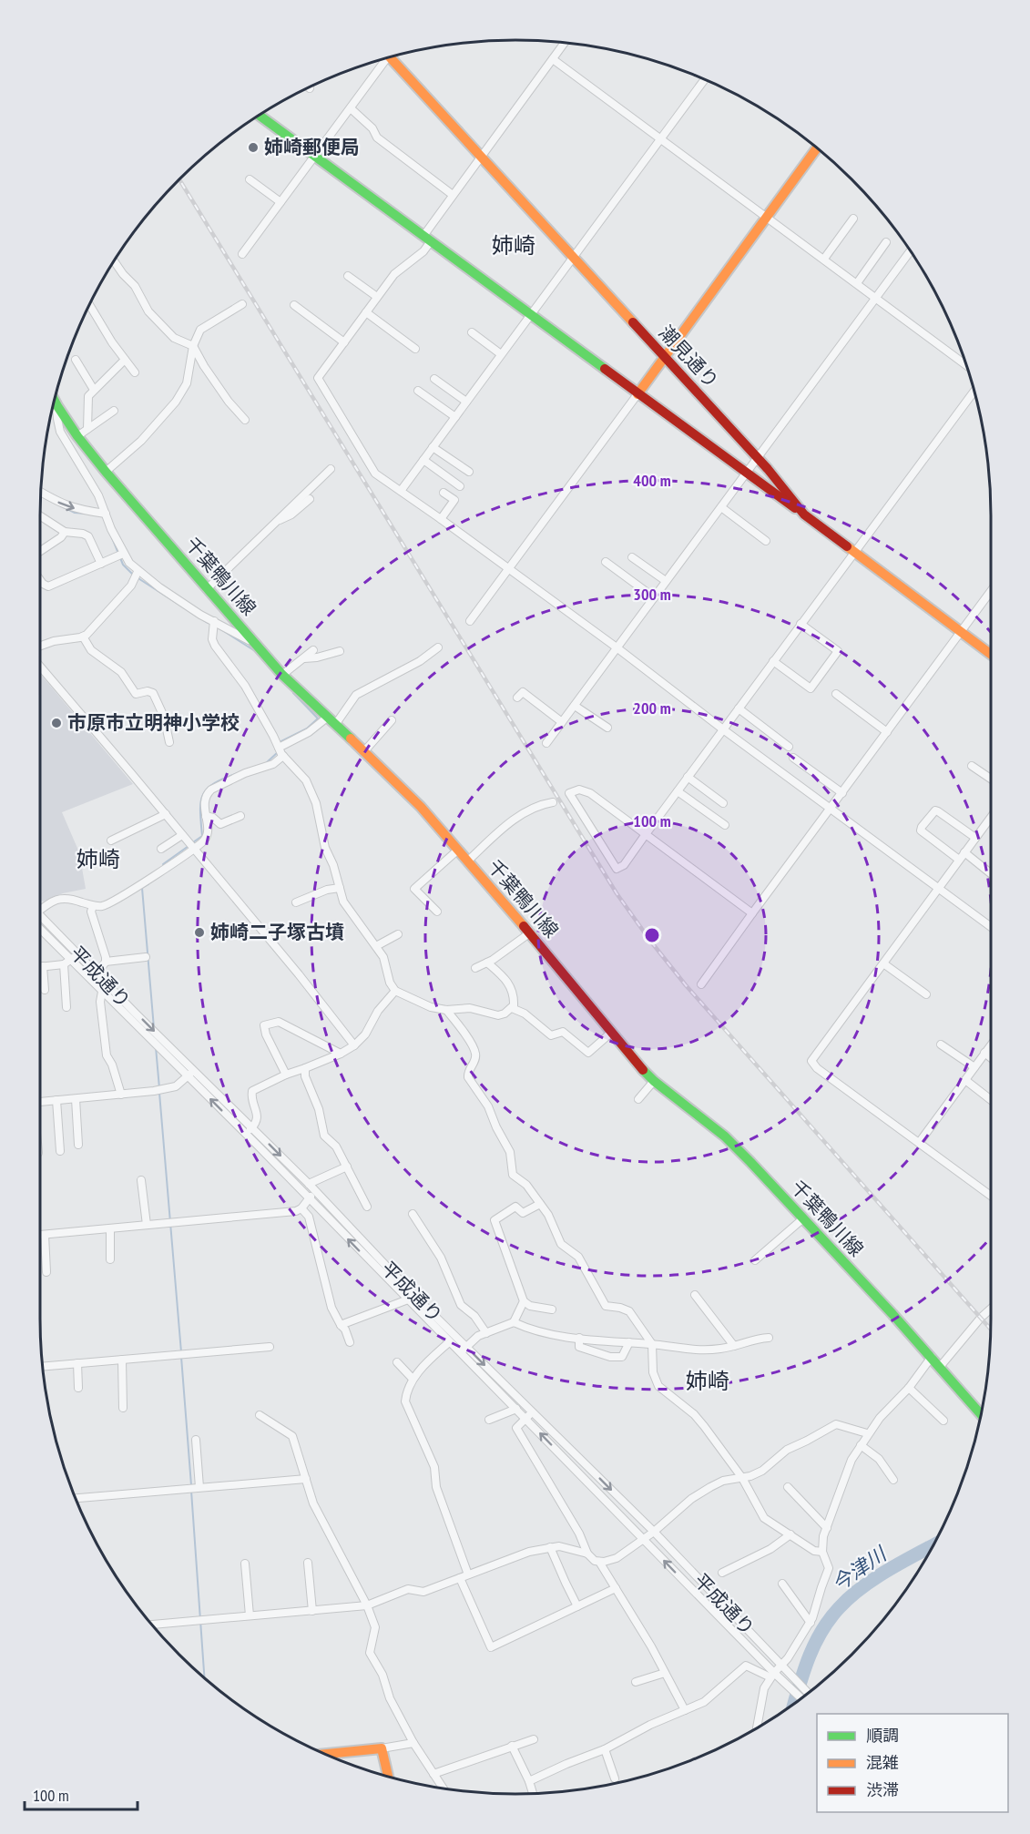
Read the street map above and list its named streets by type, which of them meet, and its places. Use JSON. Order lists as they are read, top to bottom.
{
  "streets": {
    "street": ["潮見通り", "千葉鴨川線", "平成通り"]
  },
  "districts": ["姉崎", "姉崎", "姉崎"],
  "water": ["今津川"],
  "places": ["姉崎郵便局", "市原市立明神小学校", "姉崎二子塚古墳"],
  "legend": ["順調", "混雑", "渋滞"],
  "scale_bar": "100 m",
  "rings": [
    "400 m",
    "300 m",
    "200 m",
    "100 m"
  ]
}
